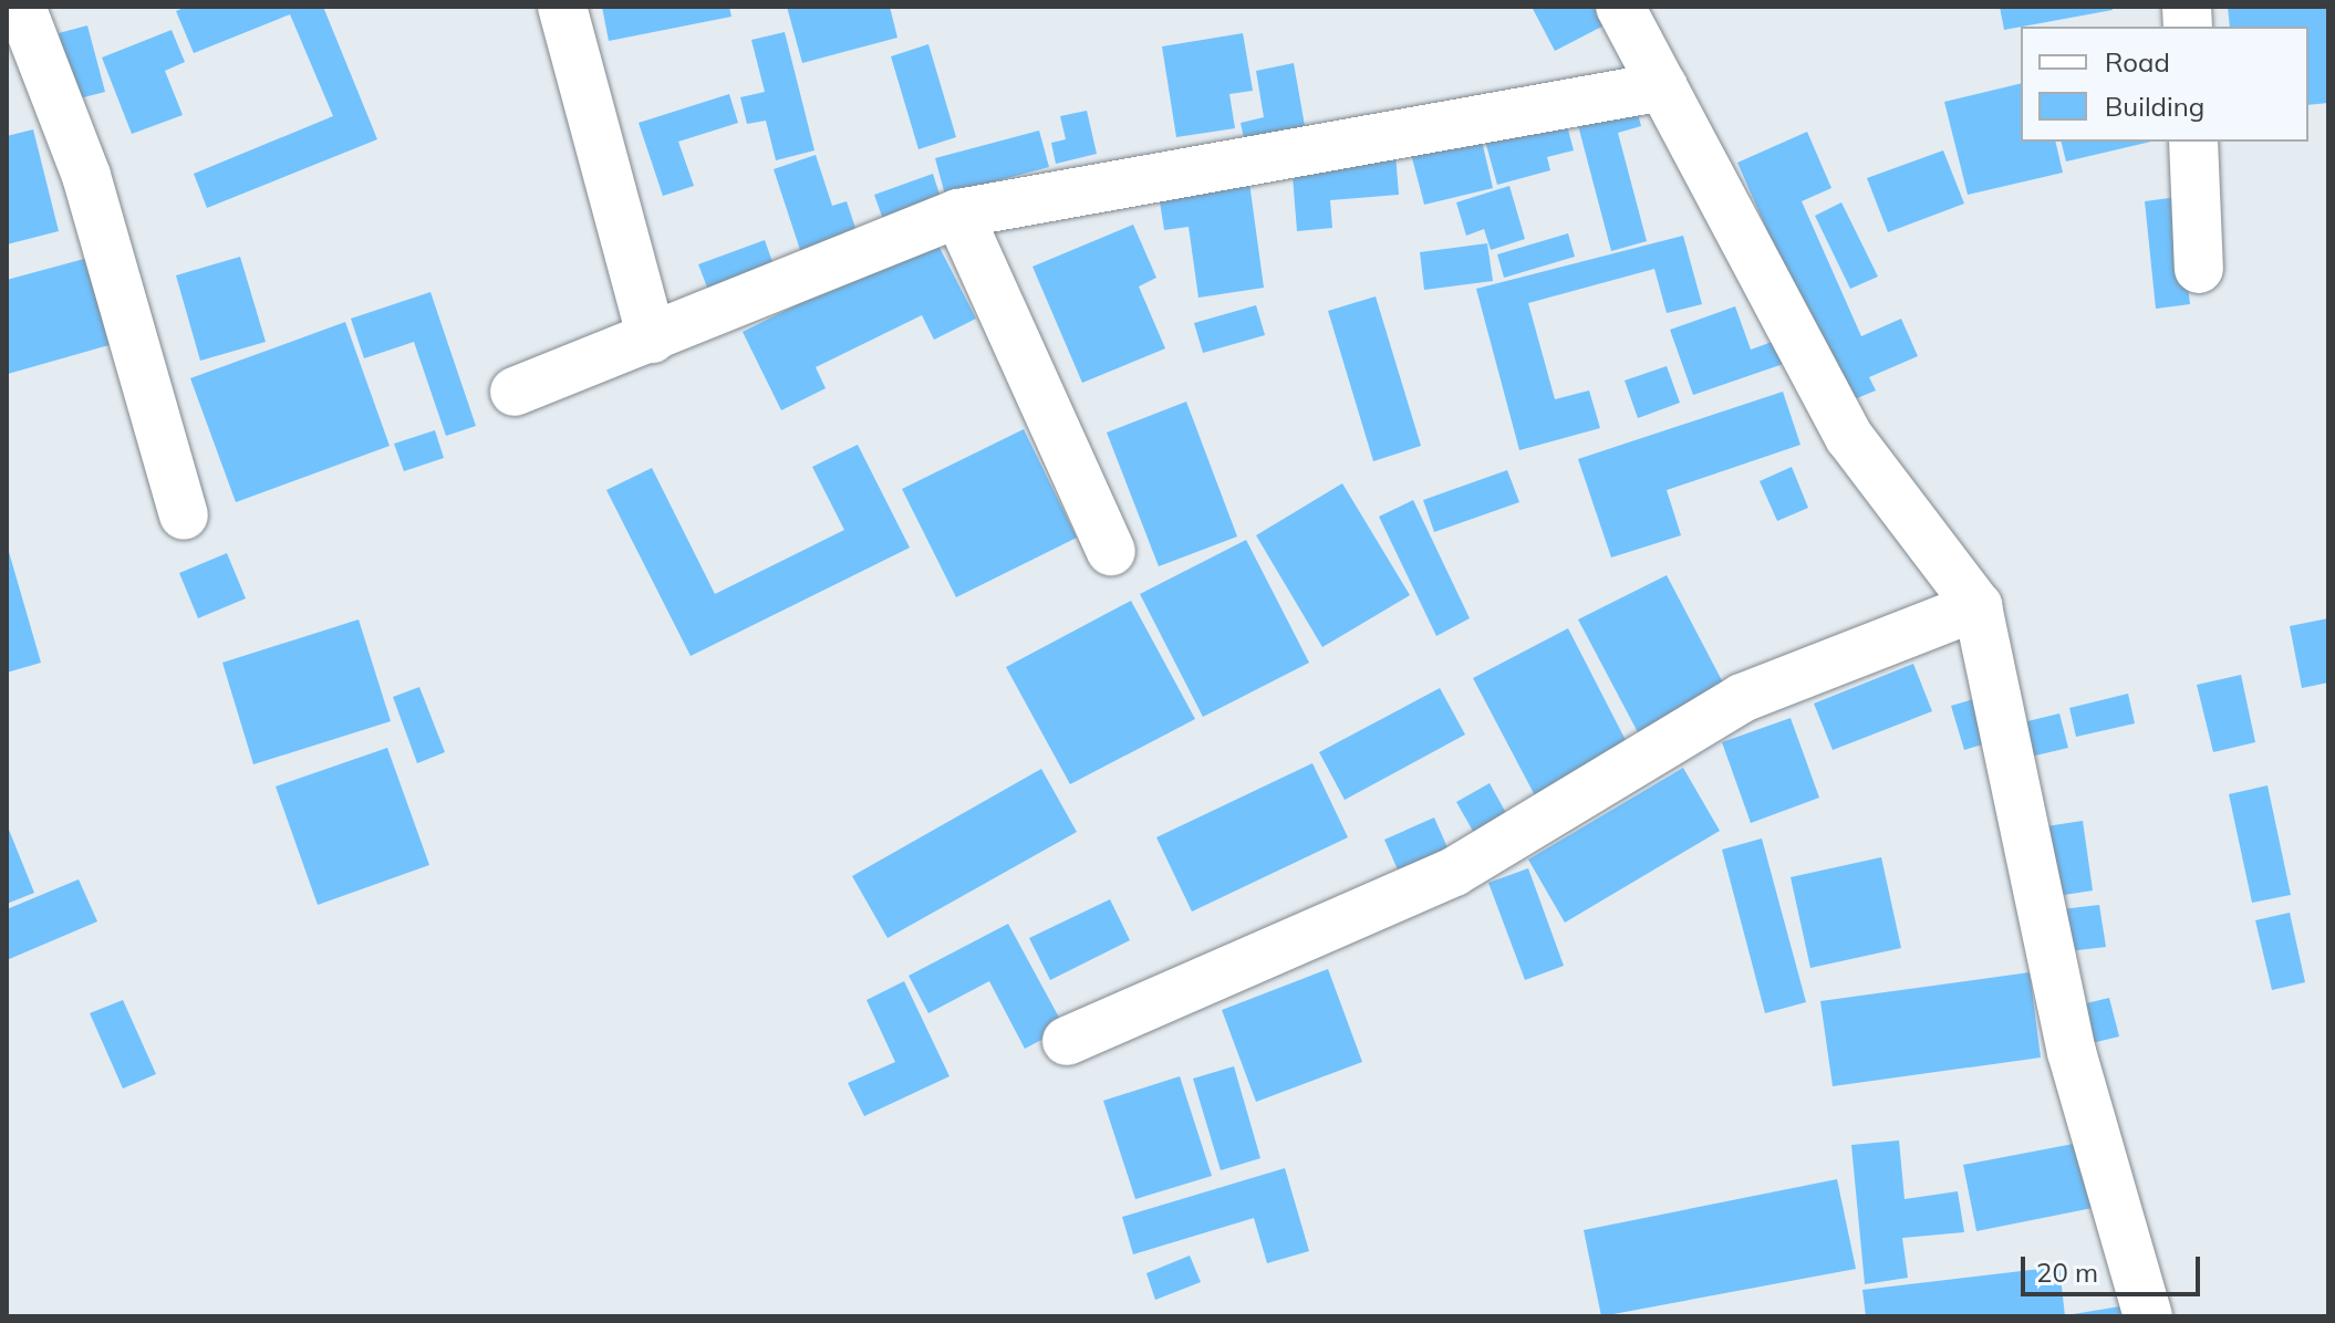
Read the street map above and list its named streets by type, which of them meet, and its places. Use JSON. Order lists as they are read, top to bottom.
{
  "legend": ["Road", "Building"],
  "scale_bar": "20 m"
}
